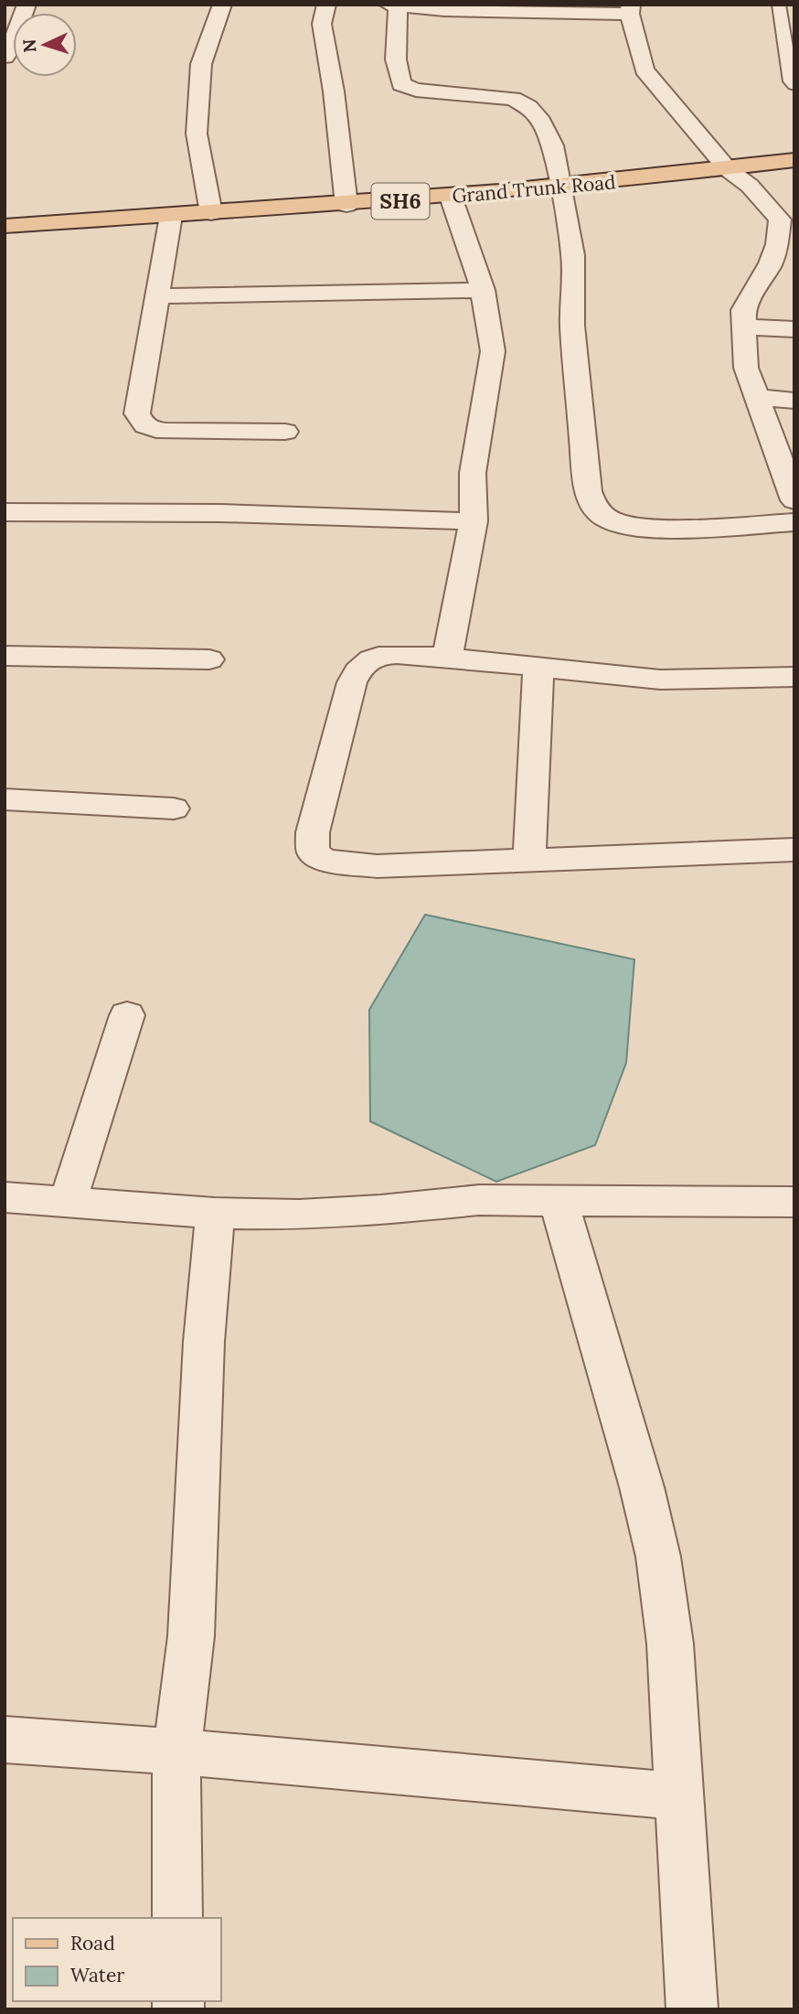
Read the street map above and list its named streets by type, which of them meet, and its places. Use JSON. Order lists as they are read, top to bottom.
{
  "streets": {
    "main road": ["Grand Trunk Road", "SH6"]
  },
  "legend": ["Road", "Water"],
  "north": "left"
}
